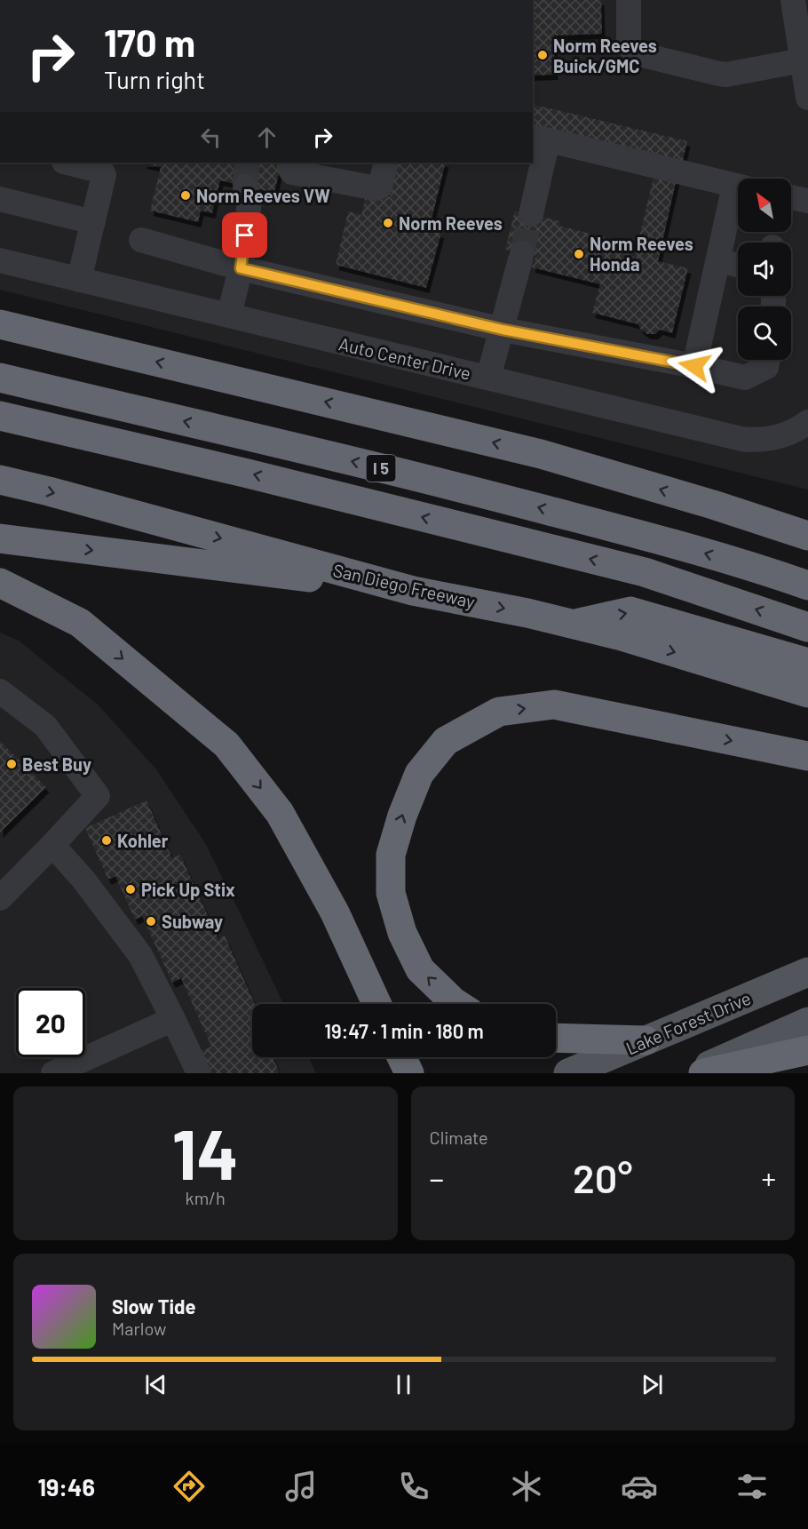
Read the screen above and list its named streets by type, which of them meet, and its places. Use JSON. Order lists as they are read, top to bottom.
{
  "streets": {
    "highway": ["I 5", "San Diego Freeway"],
    "main road": ["Lake Forest Drive"],
    "street": ["Auto Center Drive"]
  },
  "places": [
    "Norm Reeves Buick/GMC",
    "Norm Reeves VW",
    "Norm Reeves",
    "Norm Reeves Honda",
    "Best Buy",
    "Kohler",
    "Pick Up Stix",
    "Subway"
  ],
  "north": "top left",
  "page": {
    "turn": ["170 m", "Turn right"],
    "limit": "20",
    "trip": "19:47 · 1 min · 180 m",
    "tile": [
      ["14", "km/h"],
      "Climate"
    ],
    "heat": ["−", "20°", "+"],
    "song": ["Slow Tide", "Marlow"],
    "tabs": "19:46"
  }
}
